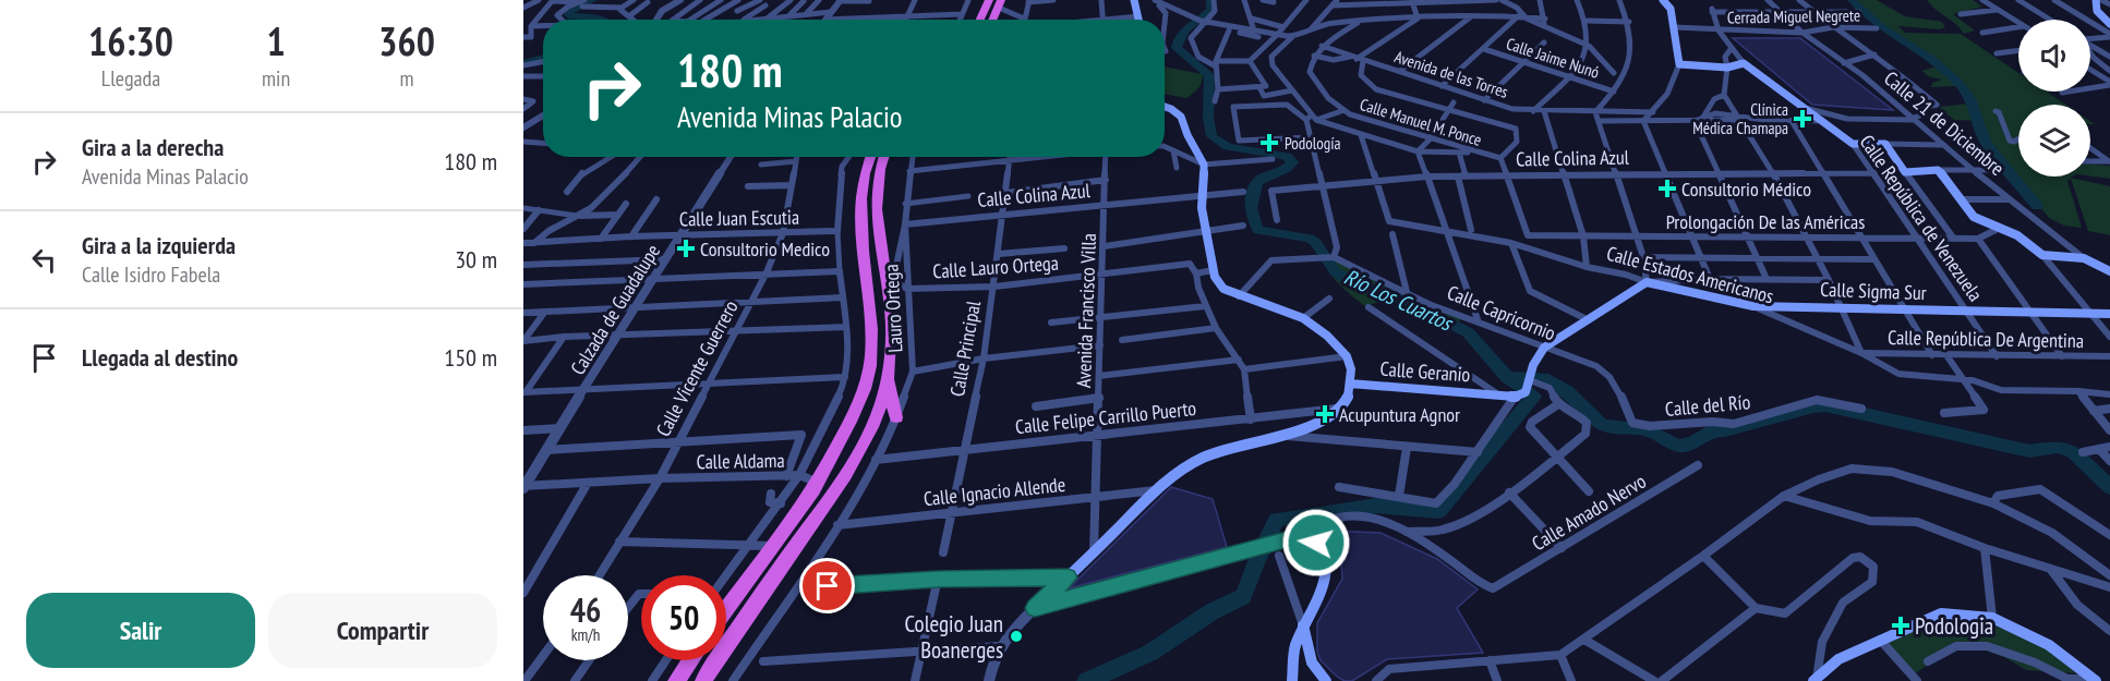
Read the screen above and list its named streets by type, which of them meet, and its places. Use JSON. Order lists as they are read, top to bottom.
{
  "streets": {
    "main road": [
      "Calle República de Venezuela",
      "Calle Estados Americanos",
      "Calle Sigma Sur",
      "Calle Geranio"
    ],
    "street": [
      "Cerrada Miguel Negrete",
      "Calle Jaime Nunó",
      "Avenida de las Torres",
      "Calle Manuel M. Ponce",
      "Calle 21 de Diciembre",
      "Calle Colina Azul",
      "Calle Juan Escutia",
      "Prolongación De las Américas",
      "Calle Lauro Ortega",
      "Lauro Ortega",
      "Calzada de Guadalupe",
      "Avenida Francisco Villa",
      "Calle Capricornio",
      "Calle República De Argentina",
      "Calle Principal",
      "Calle Vicente Guerrero",
      "Calle del Río",
      "Calle Felipe Carrillo Puerto",
      "Calle Aldama",
      "Calle Ignacio Allende",
      "Calle Amado Nervo"
    ]
  },
  "crossings": [
    ["Cerrada Miguel Negrete", "Calle 21 de Diciembre"],
    ["Calle Colina Azul", "Calle República de Venezuela"],
    ["Calle Colina Azul", "Prolongación De las Américas"],
    ["Calle Colina Azul", "Calle Estados Americanos"],
    ["Calle Colina Azul", "Lauro Ortega"],
    ["Calle Colina Azul", "Avenida Francisco Villa"],
    ["Calle Colina Azul", "Calle Principal"],
    ["Calle Juan Escutia", "Calzada de Guadalupe"],
    ["Calle Juan Escutia", "Calle Vicente Guerrero"],
    ["Calle República de Venezuela", "Prolongación De las Américas"],
    ["Calle República de Venezuela", "Calle Sigma Sur"],
    ["Calle República de Venezuela", "Calle República De Argentina"],
    ["Calle Lauro Ortega", "Lauro Ortega"],
    ["Calle Lauro Ortega", "Avenida Francisco Villa"],
    ["Calle Lauro Ortega", "Calle Principal"],
    ["Calle Estados Americanos", "Calle Sigma Sur"],
    ["Calle Estados Americanos", "Calle República De Argentina"],
    ["Lauro Ortega", "Calle Felipe Carrillo Puerto"],
    ["Lauro Ortega", "Calle Ignacio Allende"],
    ["Calzada de Guadalupe", "Calle Aldama"],
    ["Avenida Francisco Villa", "Calle Felipe Carrillo Puerto"],
    ["Avenida Francisco Villa", "Calle Ignacio Allende"],
    ["Calle Capricornio", "Calle del Río"],
    ["Calle Principal", "Calle Felipe Carrillo Puerto"],
    ["Calle Principal", "Calle Ignacio Allende"],
    ["Calle Vicente Guerrero", "Calle Aldama"]
  ],
  "water": ["Río Los Cuartos"],
  "places": {
    "health": [
      "Clínica Médica Chamapa",
      "Podología",
      "Consultorio Médico",
      "Consultorio Medico",
      "Acupuntura Agnor",
      "Podologia"
    ],
    "other": ["Colegio Juan Boanerges"]
  },
  "page": {
    "eta": [
      "16:30",
      "Llegada",
      "1",
      "min",
      "360",
      "m"
    ],
    "turn": ["180 m", "Avenida Minas Palacio"],
    "list": [
      {
        "name": "Gira a la derecha",
        "note": "Avenida Minas Palacio",
        "value": "180 m"
      },
      {
        "name": "Gira a la izquierda",
        "note": "Calle Isidro Fabela",
        "value": "30 m"
      },
      {
        "name": "Llegada al destino",
        "value": "150 m"
      }
    ],
    "speed": "46 km/h",
    "limit": "50",
    "buttons": ["Salir", "Compartir"]
  }
}
